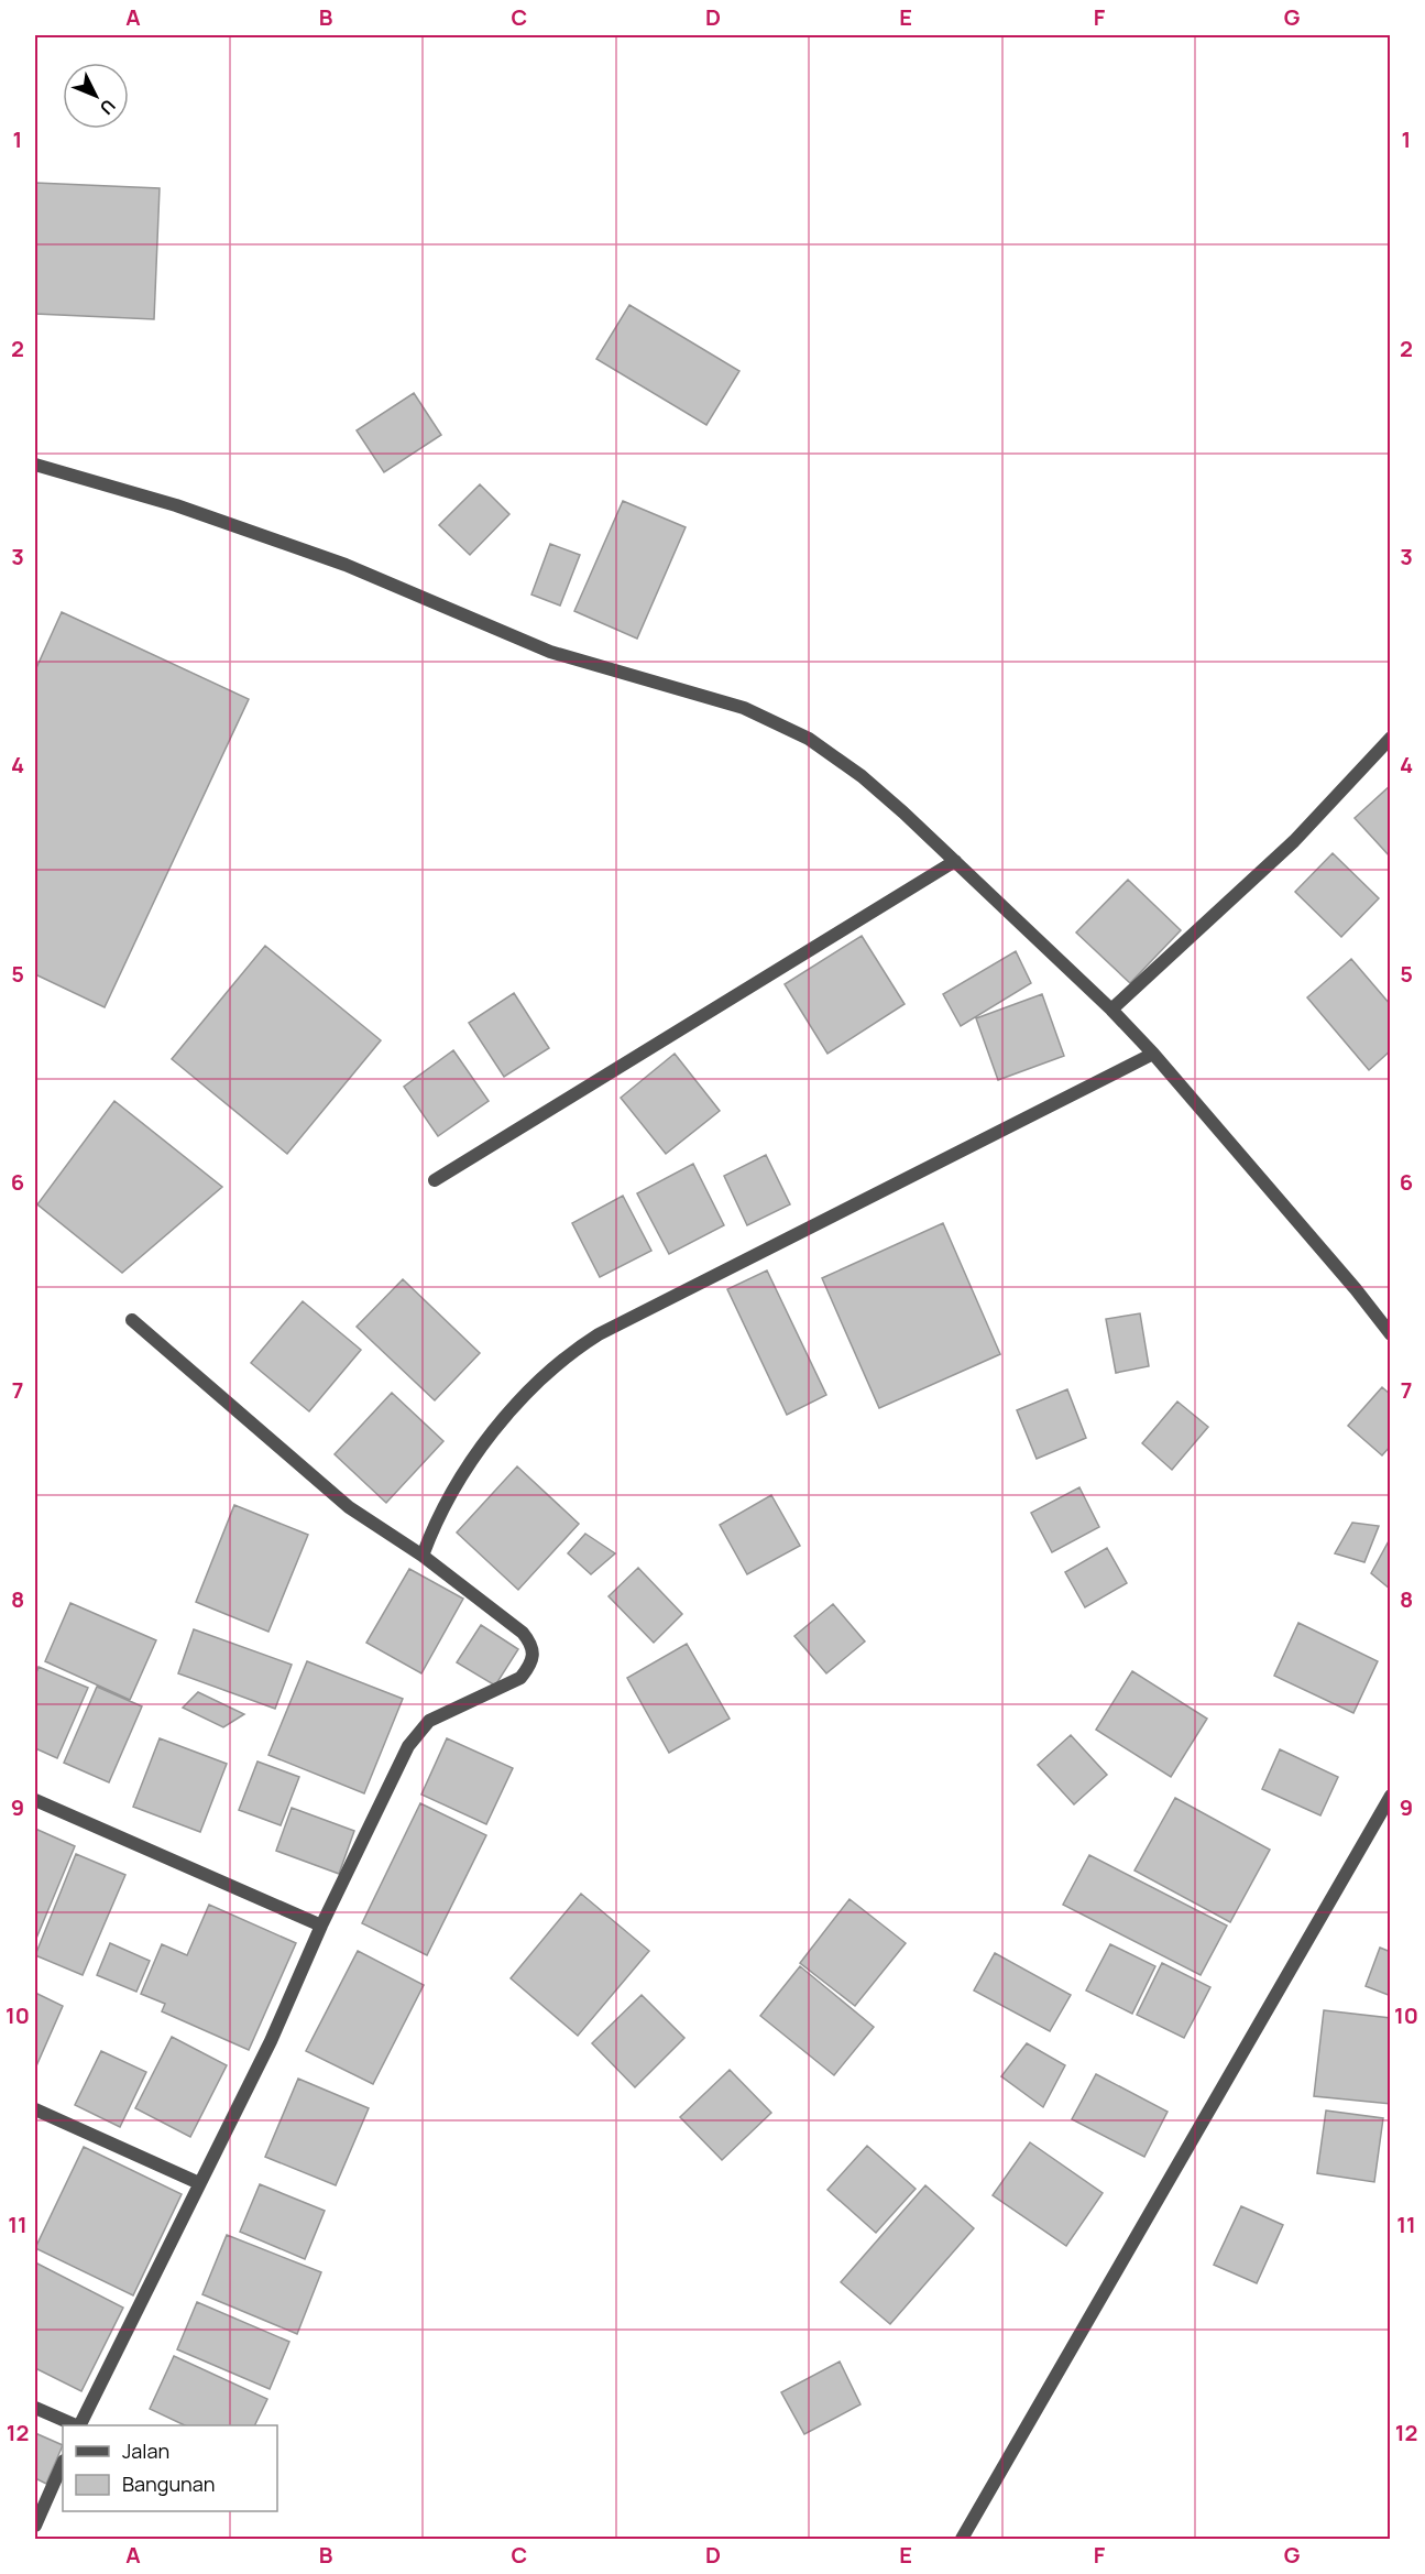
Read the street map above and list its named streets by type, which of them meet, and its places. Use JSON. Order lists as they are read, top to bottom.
{
  "legend": ["Jalan", "Bangunan"],
  "north": "bottom right",
  "grid": {
    "columns": [
      "A",
      "B",
      "C",
      "D",
      "E",
      "F",
      "G"
    ],
    "rows": [
      "1",
      "2",
      "3",
      "4",
      "5",
      "6",
      "7",
      "8",
      "9",
      "10",
      "11",
      "12"
    ]
  }
}
